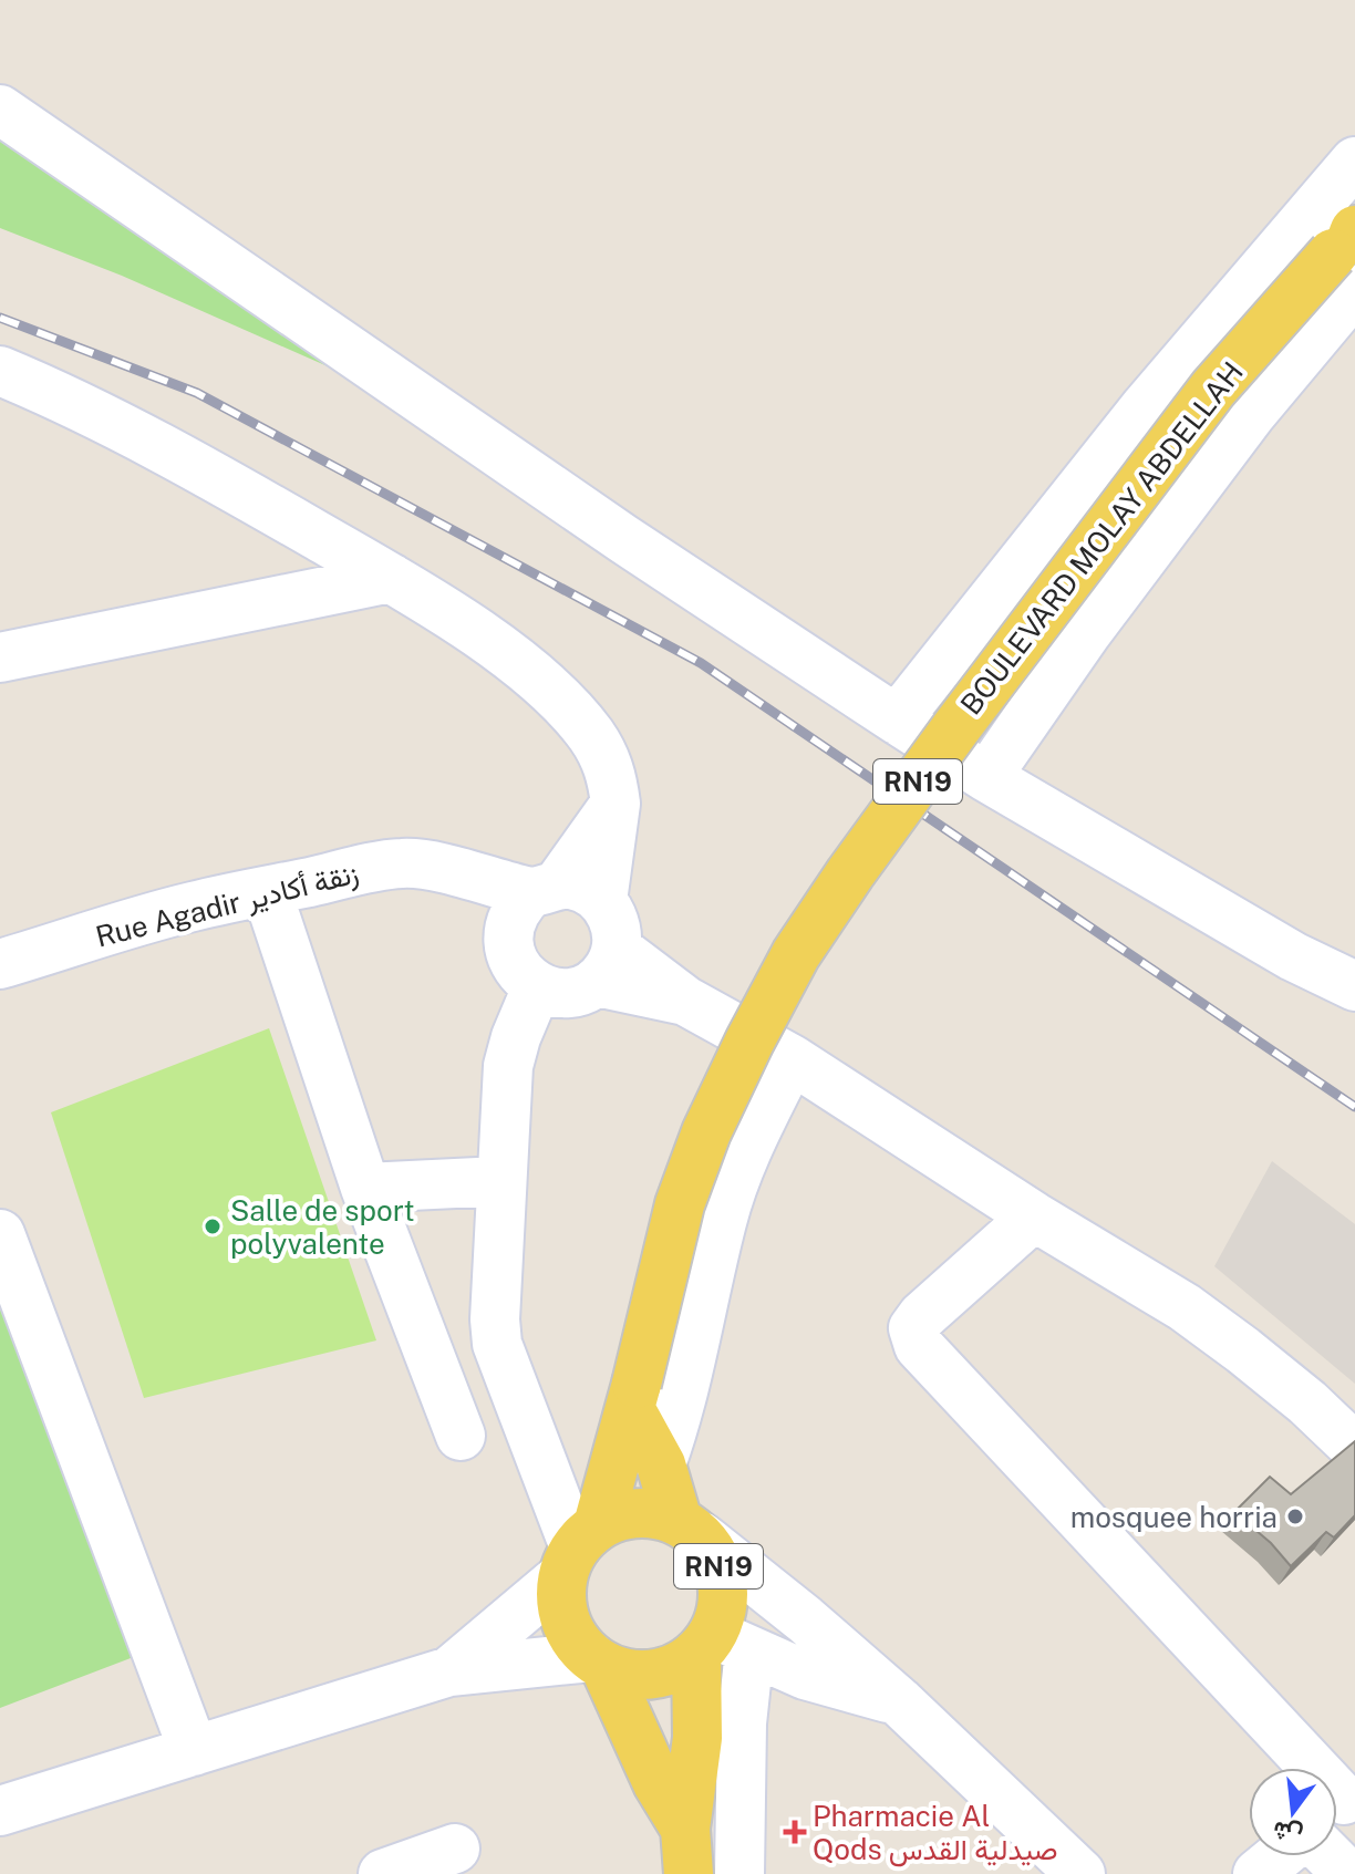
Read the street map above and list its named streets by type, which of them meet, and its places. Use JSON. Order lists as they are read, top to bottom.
{
  "streets": {
    "main road": ["BOULEVARD MOLAY ABDELLAH", "RN19"],
    "street": ["Rue Agadir زنقة أكادير"]
  },
  "crossings": [
    ["BOULEVARD MOLAY ABDELLAH", "RN19"]
  ],
  "places": {
    "other": ["Salle de sport polyvalente", "mosquee horria"],
    "health": ["Pharmacie Al Qods صيدلية القدس"]
  },
  "north": "bottom"
}
